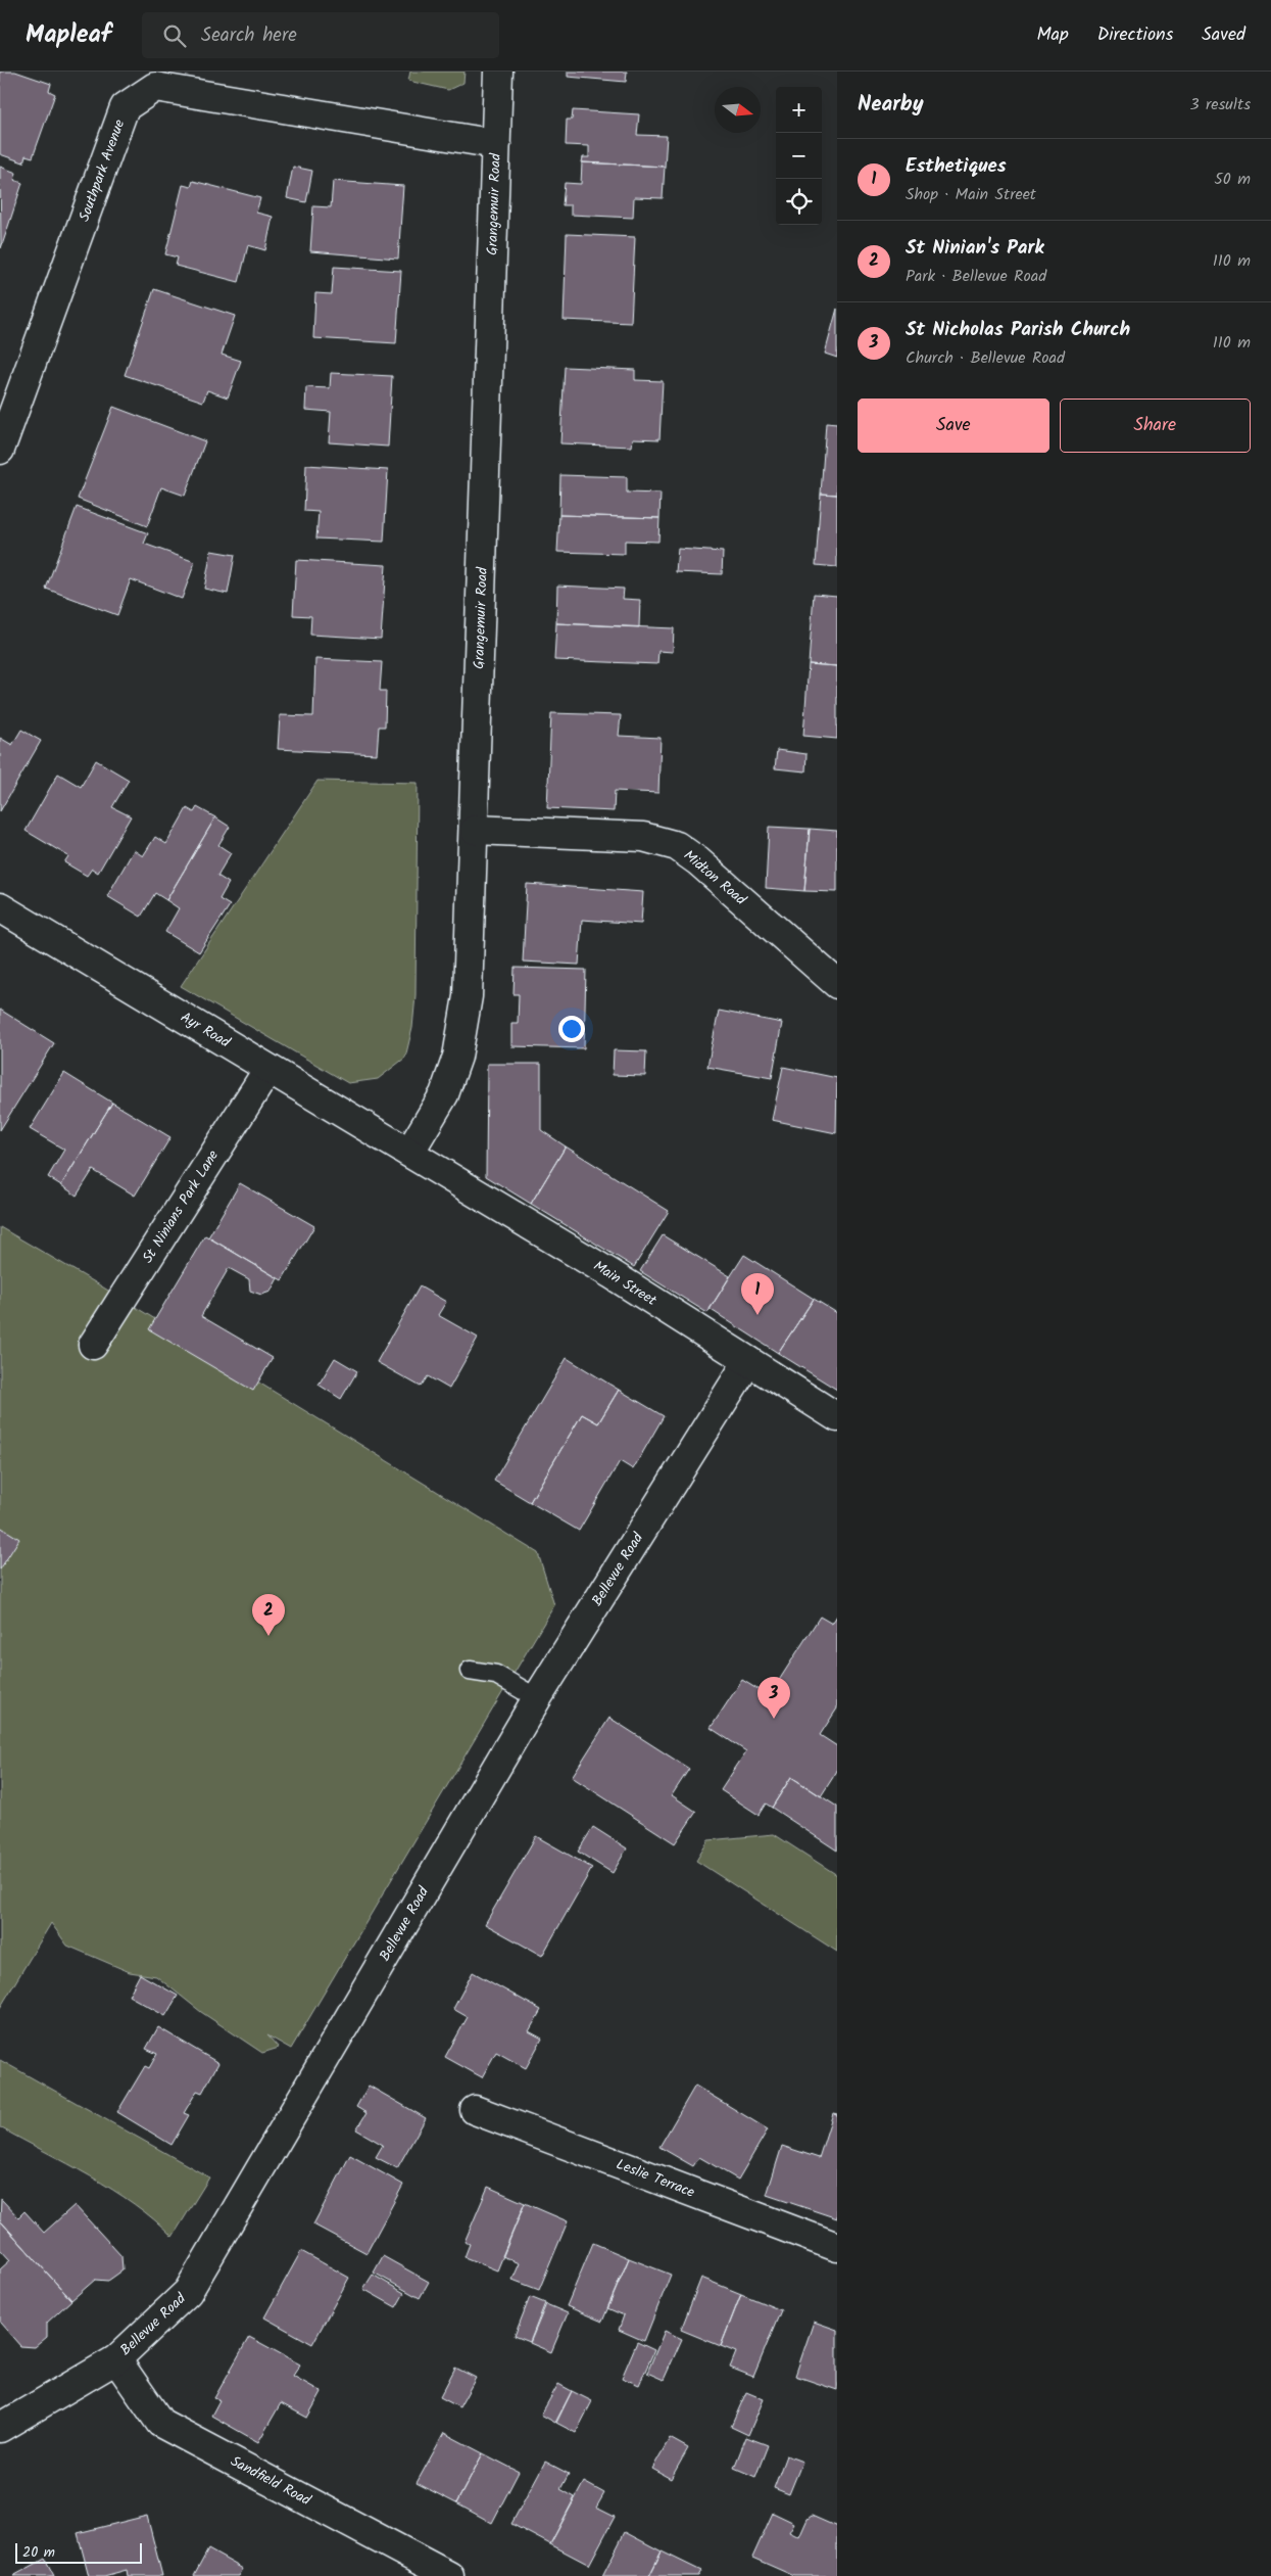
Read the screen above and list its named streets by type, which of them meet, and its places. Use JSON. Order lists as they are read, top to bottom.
{
  "streets": {
    "street": [
      "Southpark Avenue",
      "Grangemuir Road",
      "Midton Road",
      "Ayr Road",
      "St Ninians Park Lane",
      "Main Street",
      "Bellevue Road",
      "Leslie Terrace",
      "Sandfield Road"
    ]
  },
  "crossings": [
    ["Southpark Avenue", "Grangemuir Road"],
    ["Grangemuir Road", "Midton Road"],
    ["Grangemuir Road", "Ayr Road"],
    ["Grangemuir Road", "Main Street"],
    ["Ayr Road", "St Ninians Park Lane"],
    ["Ayr Road", "Main Street"],
    ["Main Street", "Bellevue Road"],
    ["Bellevue Road", "Sandfield Road"]
  ],
  "scale_bar": "20 m",
  "north": "right",
  "page": {
    "header": "Mapleaf",
    "search": "Search here",
    "nav": ["Map", "Directions", "Saved"],
    "heading": ["Nearby", "3 results"],
    "map_buttons": ["+", "−"],
    "list": [
      {
        "mark": "1",
        "name": "Esthetiques",
        "note": "Shop · Main Street",
        "value": "50 m"
      },
      {
        "mark": "2",
        "name": "St Ninian's Park",
        "note": "Park · Bellevue Road",
        "value": "110 m"
      },
      {
        "mark": "3",
        "name": "St Nicholas Parish Church",
        "note": "Church · Bellevue Road",
        "value": "110 m"
      }
    ],
    "buttons": ["Save", "Share"],
    "pins": ["1", "2", "3"],
    "scale": "20 m"
  }
}
